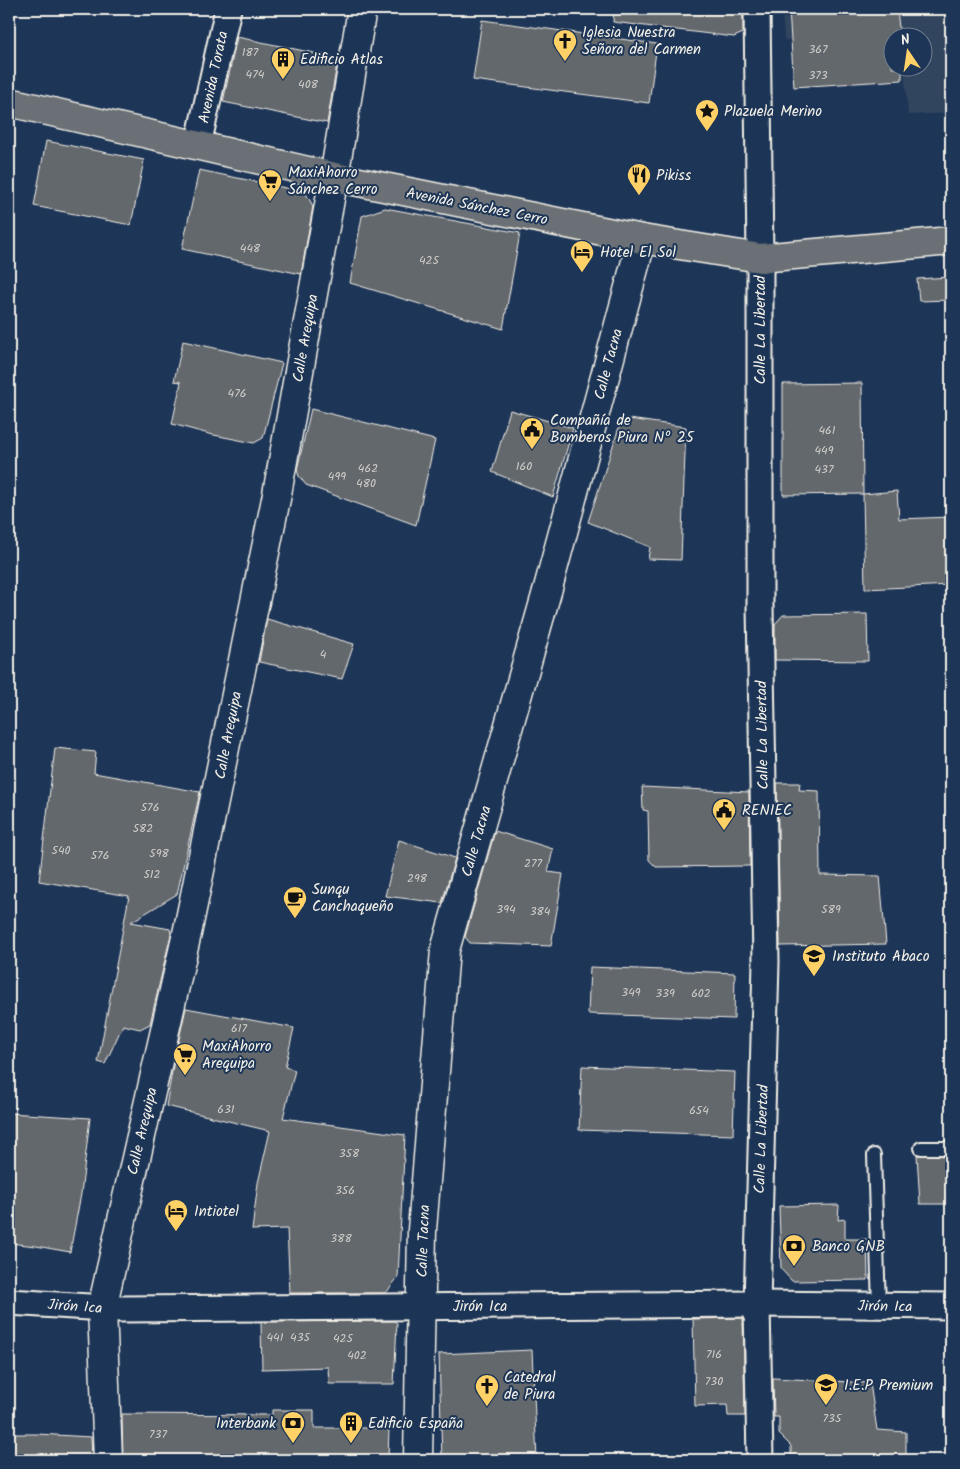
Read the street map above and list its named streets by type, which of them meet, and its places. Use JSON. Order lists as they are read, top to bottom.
{
  "streets": {
    "main road": ["Avenida Sánchez Cerro"],
    "street": [
      "Avenida Torata",
      "Calle La Libertad",
      "Calle Arequipa",
      "Calle Tacna",
      "Jirón Ica"
    ]
  },
  "crossings": [
    ["Avenida Torata", "Avenida Sánchez Cerro"],
    ["Avenida Sánchez Cerro", "Calle La Libertad"],
    ["Avenida Sánchez Cerro", "Calle Arequipa"],
    ["Avenida Sánchez Cerro", "Calle Tacna"],
    ["Calle La Libertad", "Jirón Ica"],
    ["Calle Arequipa", "Jirón Ica"],
    ["Calle Tacna", "Jirón Ica"]
  ],
  "places": {
    "church": ["Iglesia Nuestra Señora del Carmen", "Catedral de Piura"],
    "building": ["Edificio Atlas", "Edificio España"],
    "place": ["Plazuela Merino"],
    "restaurant": ["Pikiss"],
    "supermarket": ["MaxiAhorro Sánchez Cerro", "MaxiAhorro Arequipa"],
    "hotel": ["Hotel El Sol", "Intiotel"],
    "public building": ["Compañía de Bomberos Piura Nº 25", "RENIEC"],
    "cafe": ["Sunqu Canchaqueño"],
    "school or university": ["Instituto Abaco", "I.E.P Premium"],
    "bank": ["Banco GNB", "Interbank"]
  },
  "house_numbers": [
    "367",
    "187",
    "474",
    "373",
    "408",
    "448",
    "425",
    "476",
    "461",
    "449",
    "160",
    "462",
    "437",
    "499",
    "480",
    "4",
    "576",
    "582",
    "540",
    "598",
    "576",
    "277",
    "512",
    "298",
    "394",
    "589",
    "384",
    "349",
    "339",
    "602",
    "617",
    "631",
    "654",
    "358",
    "356",
    "388",
    "441",
    "435",
    "425",
    "716",
    "402",
    "730",
    "735",
    "737"
  ],
  "north": "top"
}
